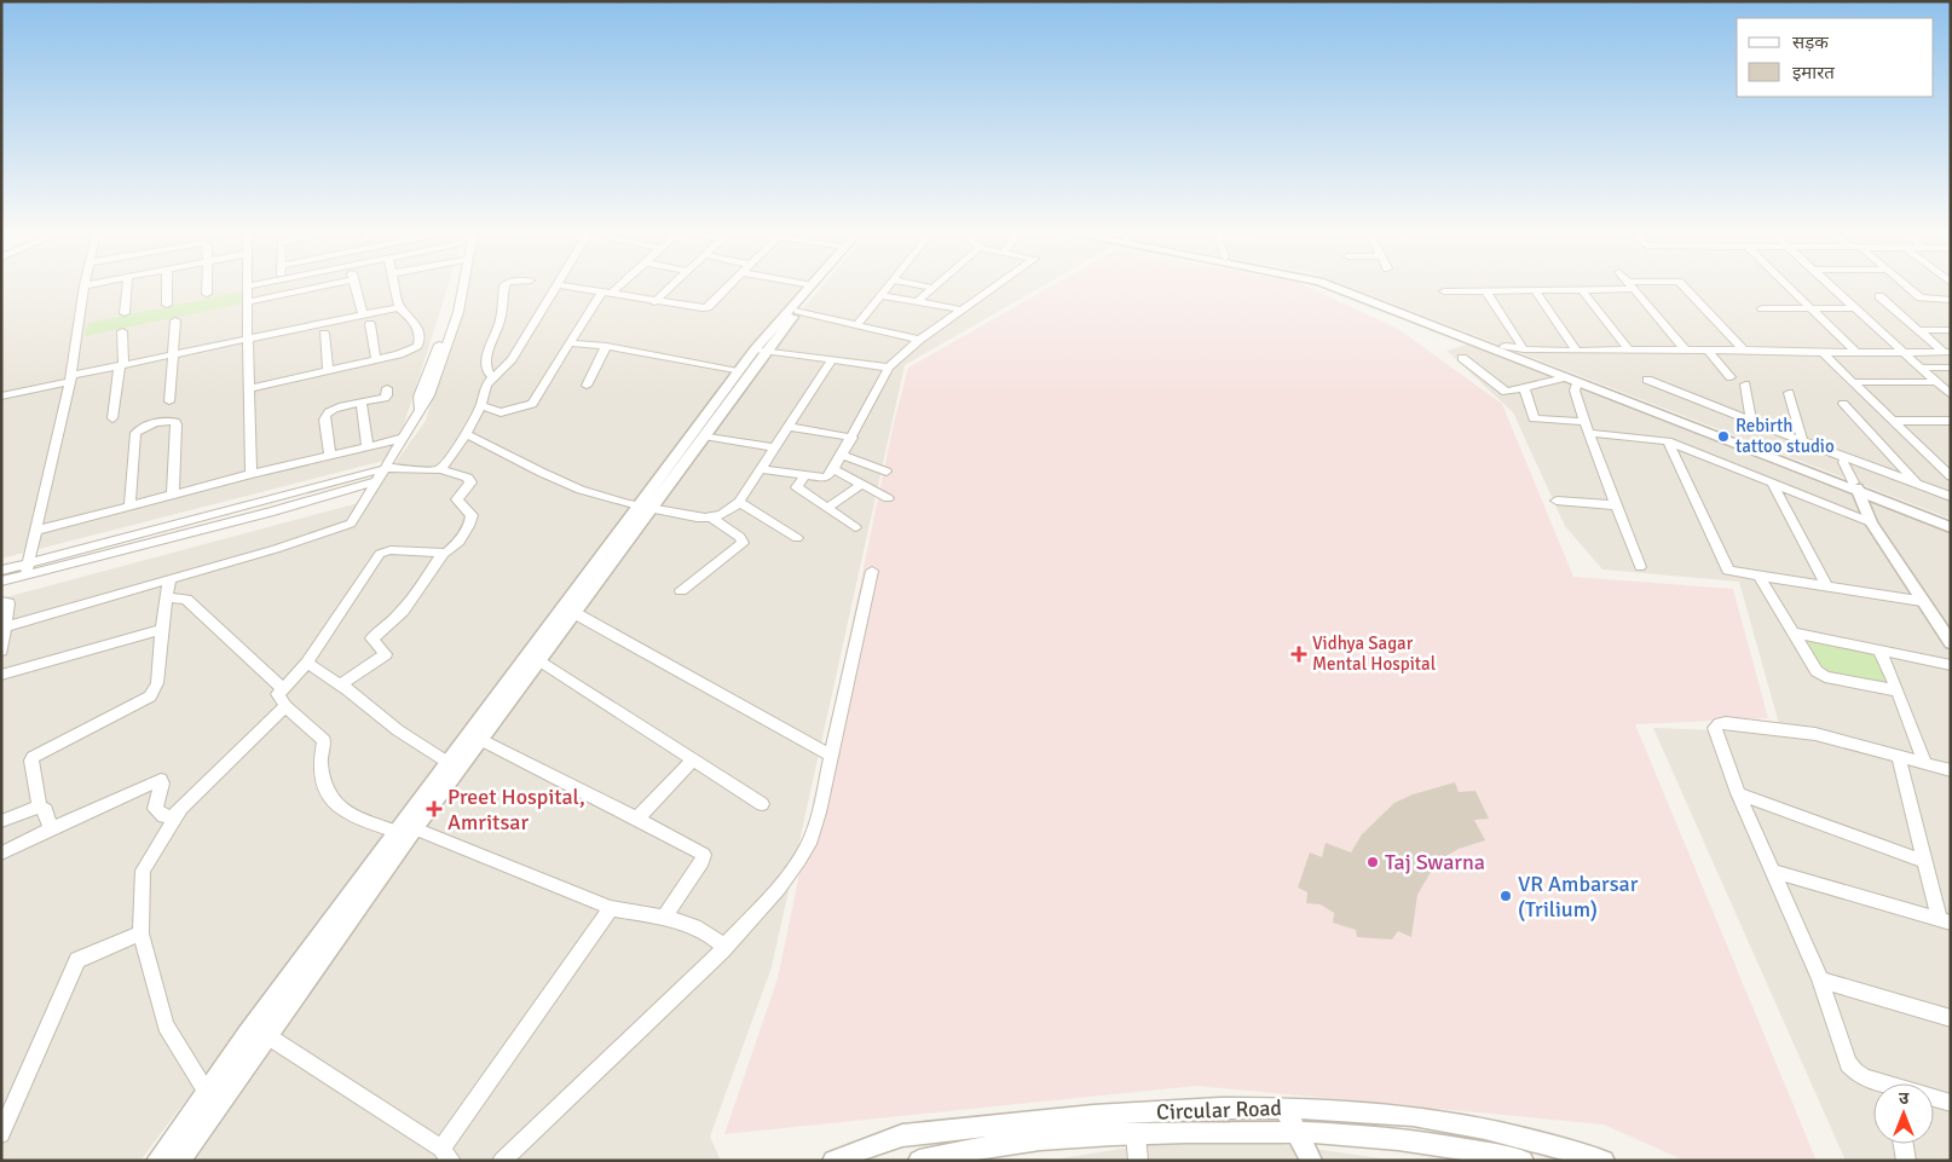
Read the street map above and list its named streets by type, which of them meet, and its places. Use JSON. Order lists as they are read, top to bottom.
{
  "streets": {
    "street": ["Circular Road"]
  },
  "places": {
    "other": ["Rebirth tattoo studio", "Taj Swarna", "VR Ambarsar (Trilium)"],
    "health": ["Vidhya Sagar Mental Hospital", "Preet Hospital, Amritsar"]
  },
  "legend": ["सड़क", "इमारत"],
  "north": "top"
}
